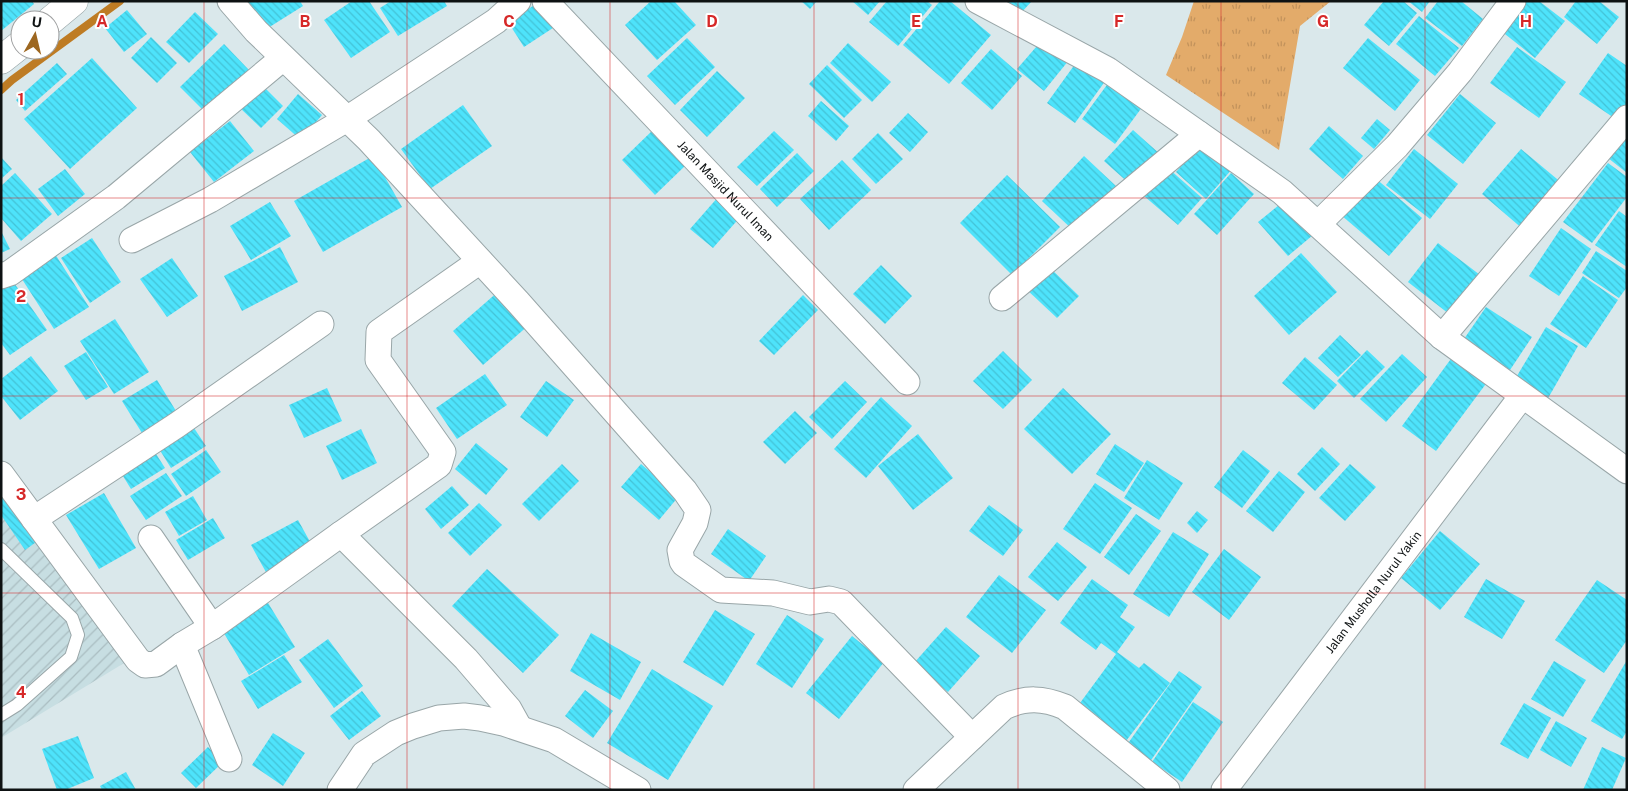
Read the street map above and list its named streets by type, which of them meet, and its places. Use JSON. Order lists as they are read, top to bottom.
{
  "streets": {
    "street": ["Jalan Masjid Nurul Iman", "Jalan Musholla Nurul Yakin"]
  },
  "north": "top",
  "grid": {
    "columns": [
      "A",
      "B",
      "C",
      "D",
      "E",
      "F",
      "G",
      "H"
    ],
    "rows": [
      "1",
      "2",
      "3",
      "4"
    ]
  }
}
